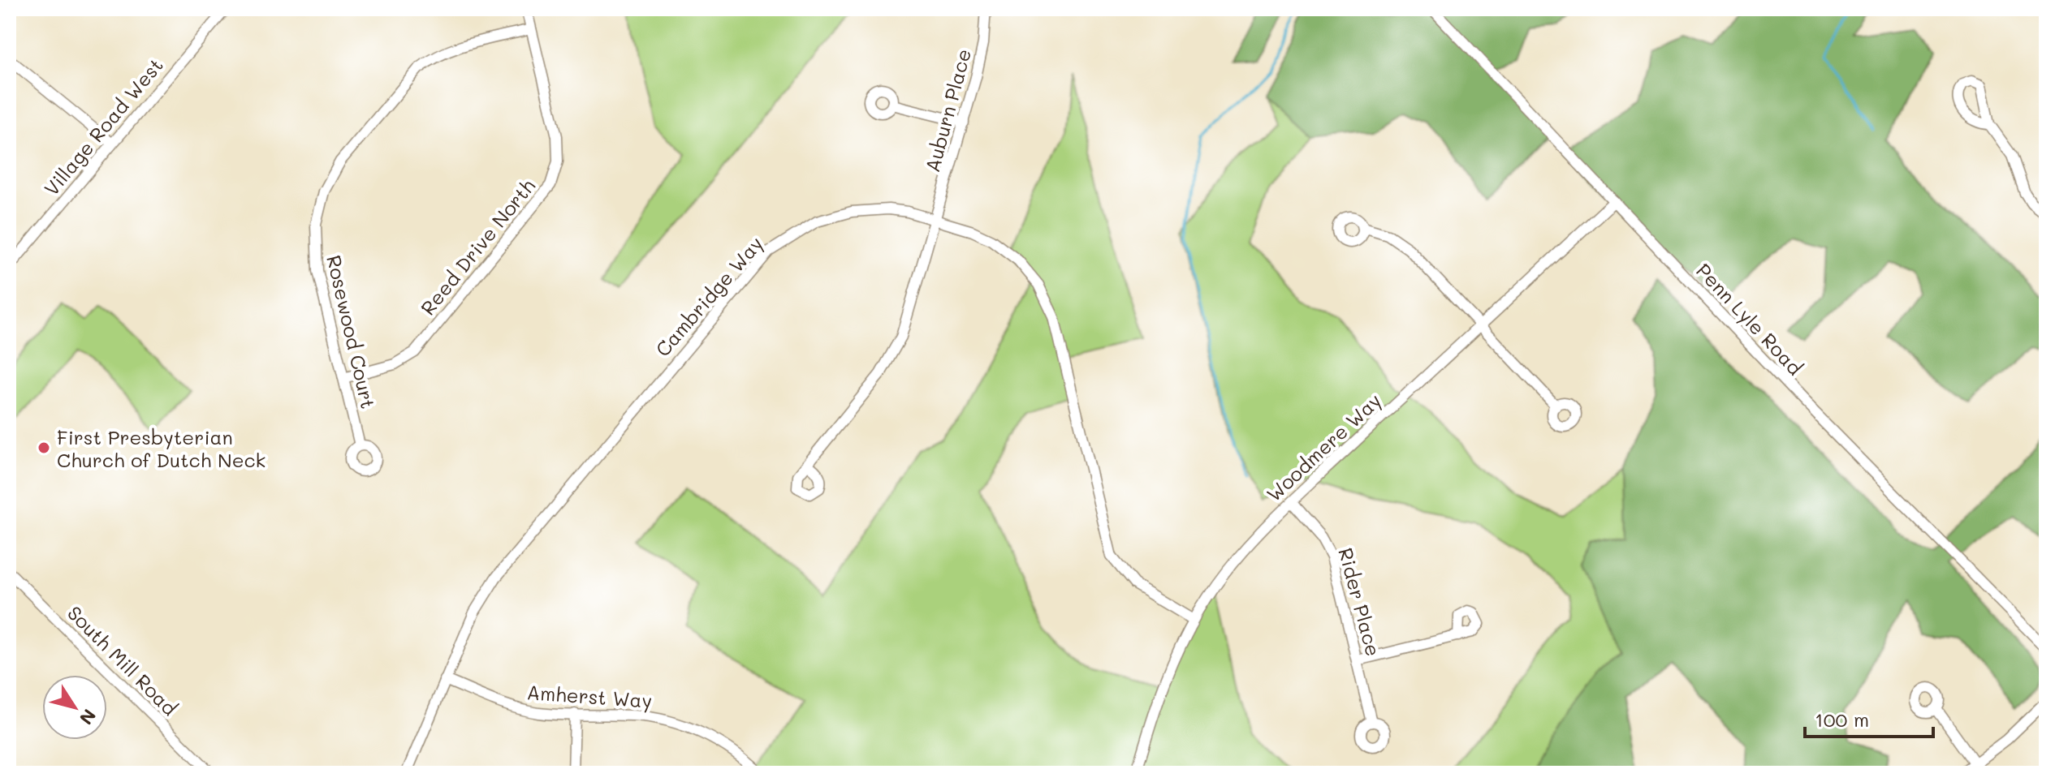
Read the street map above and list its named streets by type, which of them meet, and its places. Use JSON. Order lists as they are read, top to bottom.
{
  "streets": {
    "street": [
      "Auburn Place",
      "Village Road West",
      "Reed Drive North",
      "Cambridge Way",
      "Penn Lyle Road",
      "Rosewood Court",
      "Woodmere Way",
      "Rider Place",
      "South Mill Road",
      "Amherst Way"
    ]
  },
  "crossings": [
    ["Auburn Place", "Cambridge Way"],
    ["Reed Drive North", "Rosewood Court"],
    ["Cambridge Way", "Woodmere Way"],
    ["Cambridge Way", "Amherst Way"],
    ["Penn Lyle Road", "Woodmere Way"],
    ["Woodmere Way", "Rider Place"]
  ],
  "places": ["First Presbyterian Church of Dutch Neck"],
  "scale_bar": "100 m",
  "north": "bottom right"
}
